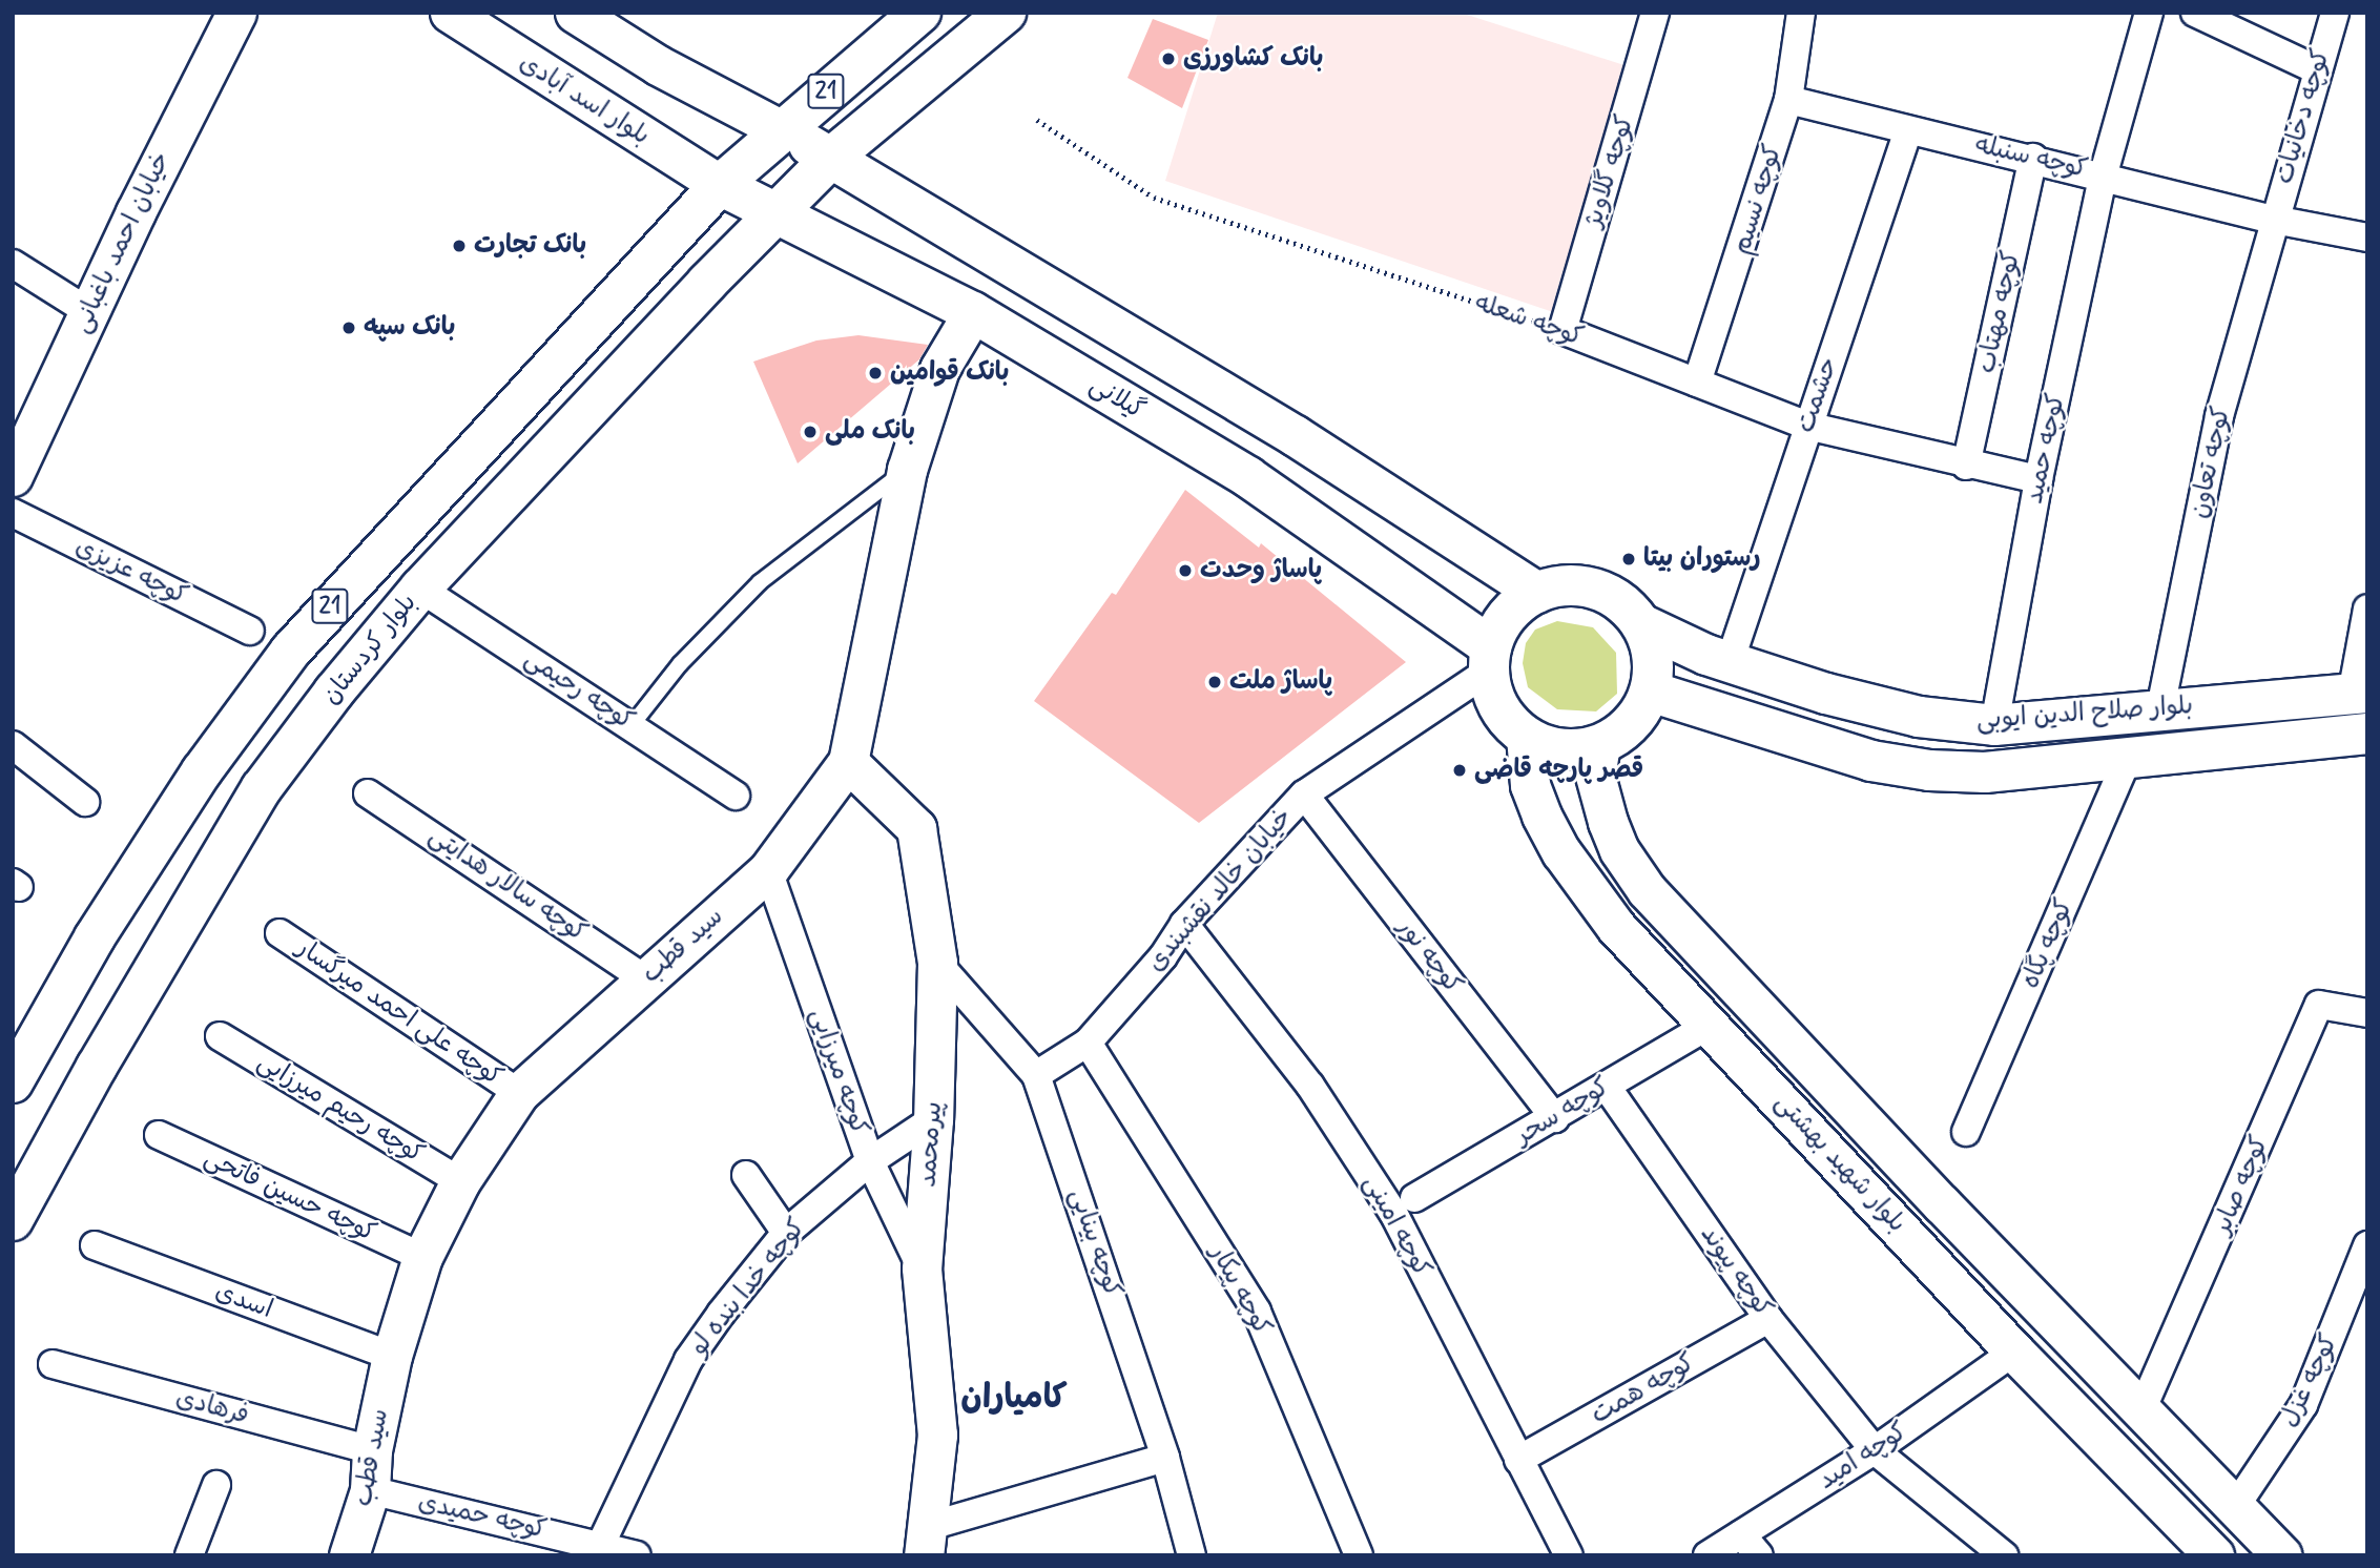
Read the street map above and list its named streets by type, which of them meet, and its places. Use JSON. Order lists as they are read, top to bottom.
{
  "streets": {
    "main road": [
      "21",
      "گیلانی",
      "بلوار کردستان",
      "بلوار صلاح الدین ایوبی"
    ],
    "street": [
      "بلوار اسد آبادی",
      "کوچه دخانیات",
      "کوچه سنبله",
      "کوچه گلاویژ",
      "کوچه نسیم",
      "خیابان احمد باغبانی",
      "کوچه مهتاب",
      "کوچه شعله",
      "حشمت",
      "کوچه حمید",
      "کوچه تعاون",
      "کوچه عزیزی",
      "کوچه رحیمی",
      "کوچه سالار هدایتی",
      "خیابان خالد نقشبندی",
      "کوچه پگاه",
      "سید قطب",
      "کوچه نور",
      "کوچه علی احمد میرگسار",
      "کوچه میرزایی",
      "کوچه رحیم میرزایی",
      "کوچه سحر",
      "پیرمحمد",
      "بلوار شهید بهشتی",
      "کوچه صابر",
      "کوچه حسین فاتحی",
      "کوچه امینی",
      "کوچه بینایی",
      "کوچه پیوند",
      "کوچه خدا بنده لو",
      "کوچه پیکار",
      "اسدی",
      "کوچه غزل",
      "کوچه همت",
      "فرهادی",
      "کوچه امید",
      "کوچه حمیدی"
    ]
  },
  "crossings": [
    ["21", "بلوار اسد آبادی"],
    ["21", "گیلانی"],
    ["بلوار اسد آبادی", "گیلانی"],
    ["کوچه دخانیات", "کوچه سنبله"],
    ["کوچه دخانیات", "کوچه تعاون"],
    ["کوچه سنبله", "کوچه نسیم"],
    ["کوچه سنبله", "کوچه مهتاب"],
    ["کوچه سنبله", "حشمت"],
    ["کوچه سنبله", "کوچه حمید"],
    ["کوچه سنبله", "کوچه تعاون"],
    ["کوچه گلاویژ", "کوچه شعله"],
    ["کوچه نسیم", "کوچه شعله"],
    ["کوچه مهتاب", "کوچه شعله"],
    ["کوچه شعله", "حشمت"],
    ["کوچه شعله", "کوچه حمید"],
    ["حشمت", "بلوار صلاح الدین ایوبی"],
    ["گیلانی", "بلوار کردستان"],
    ["گیلانی", "بلوار صلاح الدین ایوبی"],
    ["گیلانی", "خیابان خالد نقشبندی"],
    ["گیلانی", "سید قطب"],
    ["گیلانی", "بلوار شهید بهشتی"],
    ["کوچه حمید", "بلوار صلاح الدین ایوبی"],
    ["کوچه تعاون", "بلوار صلاح الدین ایوبی"],
    ["بلوار کردستان", "کوچه رحیمی"],
    ["بلوار صلاح الدین ایوبی", "خیابان خالد نقشبندی"],
    ["بلوار صلاح الدین ایوبی", "کوچه پگاه"],
    ["بلوار صلاح الدین ایوبی", "بلوار شهید بهشتی"],
    ["کوچه سالار هدایتی", "سید قطب"],
    ["خیابان خالد نقشبندی", "کوچه نور"],
    ["خیابان خالد نقشبندی", "بلوار شهید بهشتی"],
    ["خیابان خالد نقشبندی", "کوچه امینی"],
    ["خیابان خالد نقشبندی", "کوچه بینایی"],
    ["خیابان خالد نقشبندی", "کوچه پیکار"],
    ["سید قطب", "کوچه علی احمد میرگسار"],
    ["سید قطب", "کوچه میرزایی"],
    ["سید قطب", "کوچه رحیم میرزایی"],
    ["سید قطب", "پیرمحمد"],
    ["سید قطب", "کوچه حسین فاتحی"],
    ["سید قطب", "اسدی"],
    ["سید قطب", "فرهادی"],
    ["سید قطب", "کوچه حمیدی"],
    ["کوچه نور", "کوچه سحر"],
    ["کوچه میرزایی", "پیرمحمد"],
    ["کوچه میرزایی", "کوچه خدا بنده لو"],
    ["کوچه سحر", "بلوار شهید بهشتی"],
    ["کوچه سحر", "کوچه پیوند"],
    ["پیرمحمد", "کوچه بینایی"],
    ["پیرمحمد", "کوچه خدا بنده لو"],
    ["بلوار شهید بهشتی", "کوچه صابر"],
    ["بلوار شهید بهشتی", "کوچه غزل"],
    ["بلوار شهید بهشتی", "کوچه امید"],
    ["کوچه امینی", "کوچه همت"],
    ["کوچه پیوند", "کوچه همت"],
    ["کوچه پیوند", "کوچه امید"],
    ["کوچه خدا بنده لو", "کوچه حمیدی"]
  ],
  "districts": ["کامیاران"],
  "places": [
    "بانک کشاورزی",
    "بانک تجارت",
    "بانک سپه",
    "بانک قوامین",
    "بانک ملی",
    "رستوران بیتا",
    "پاساژ وحدت",
    "پاساژ ملت",
    "قصر پارچه قاضی"
  ]
}
